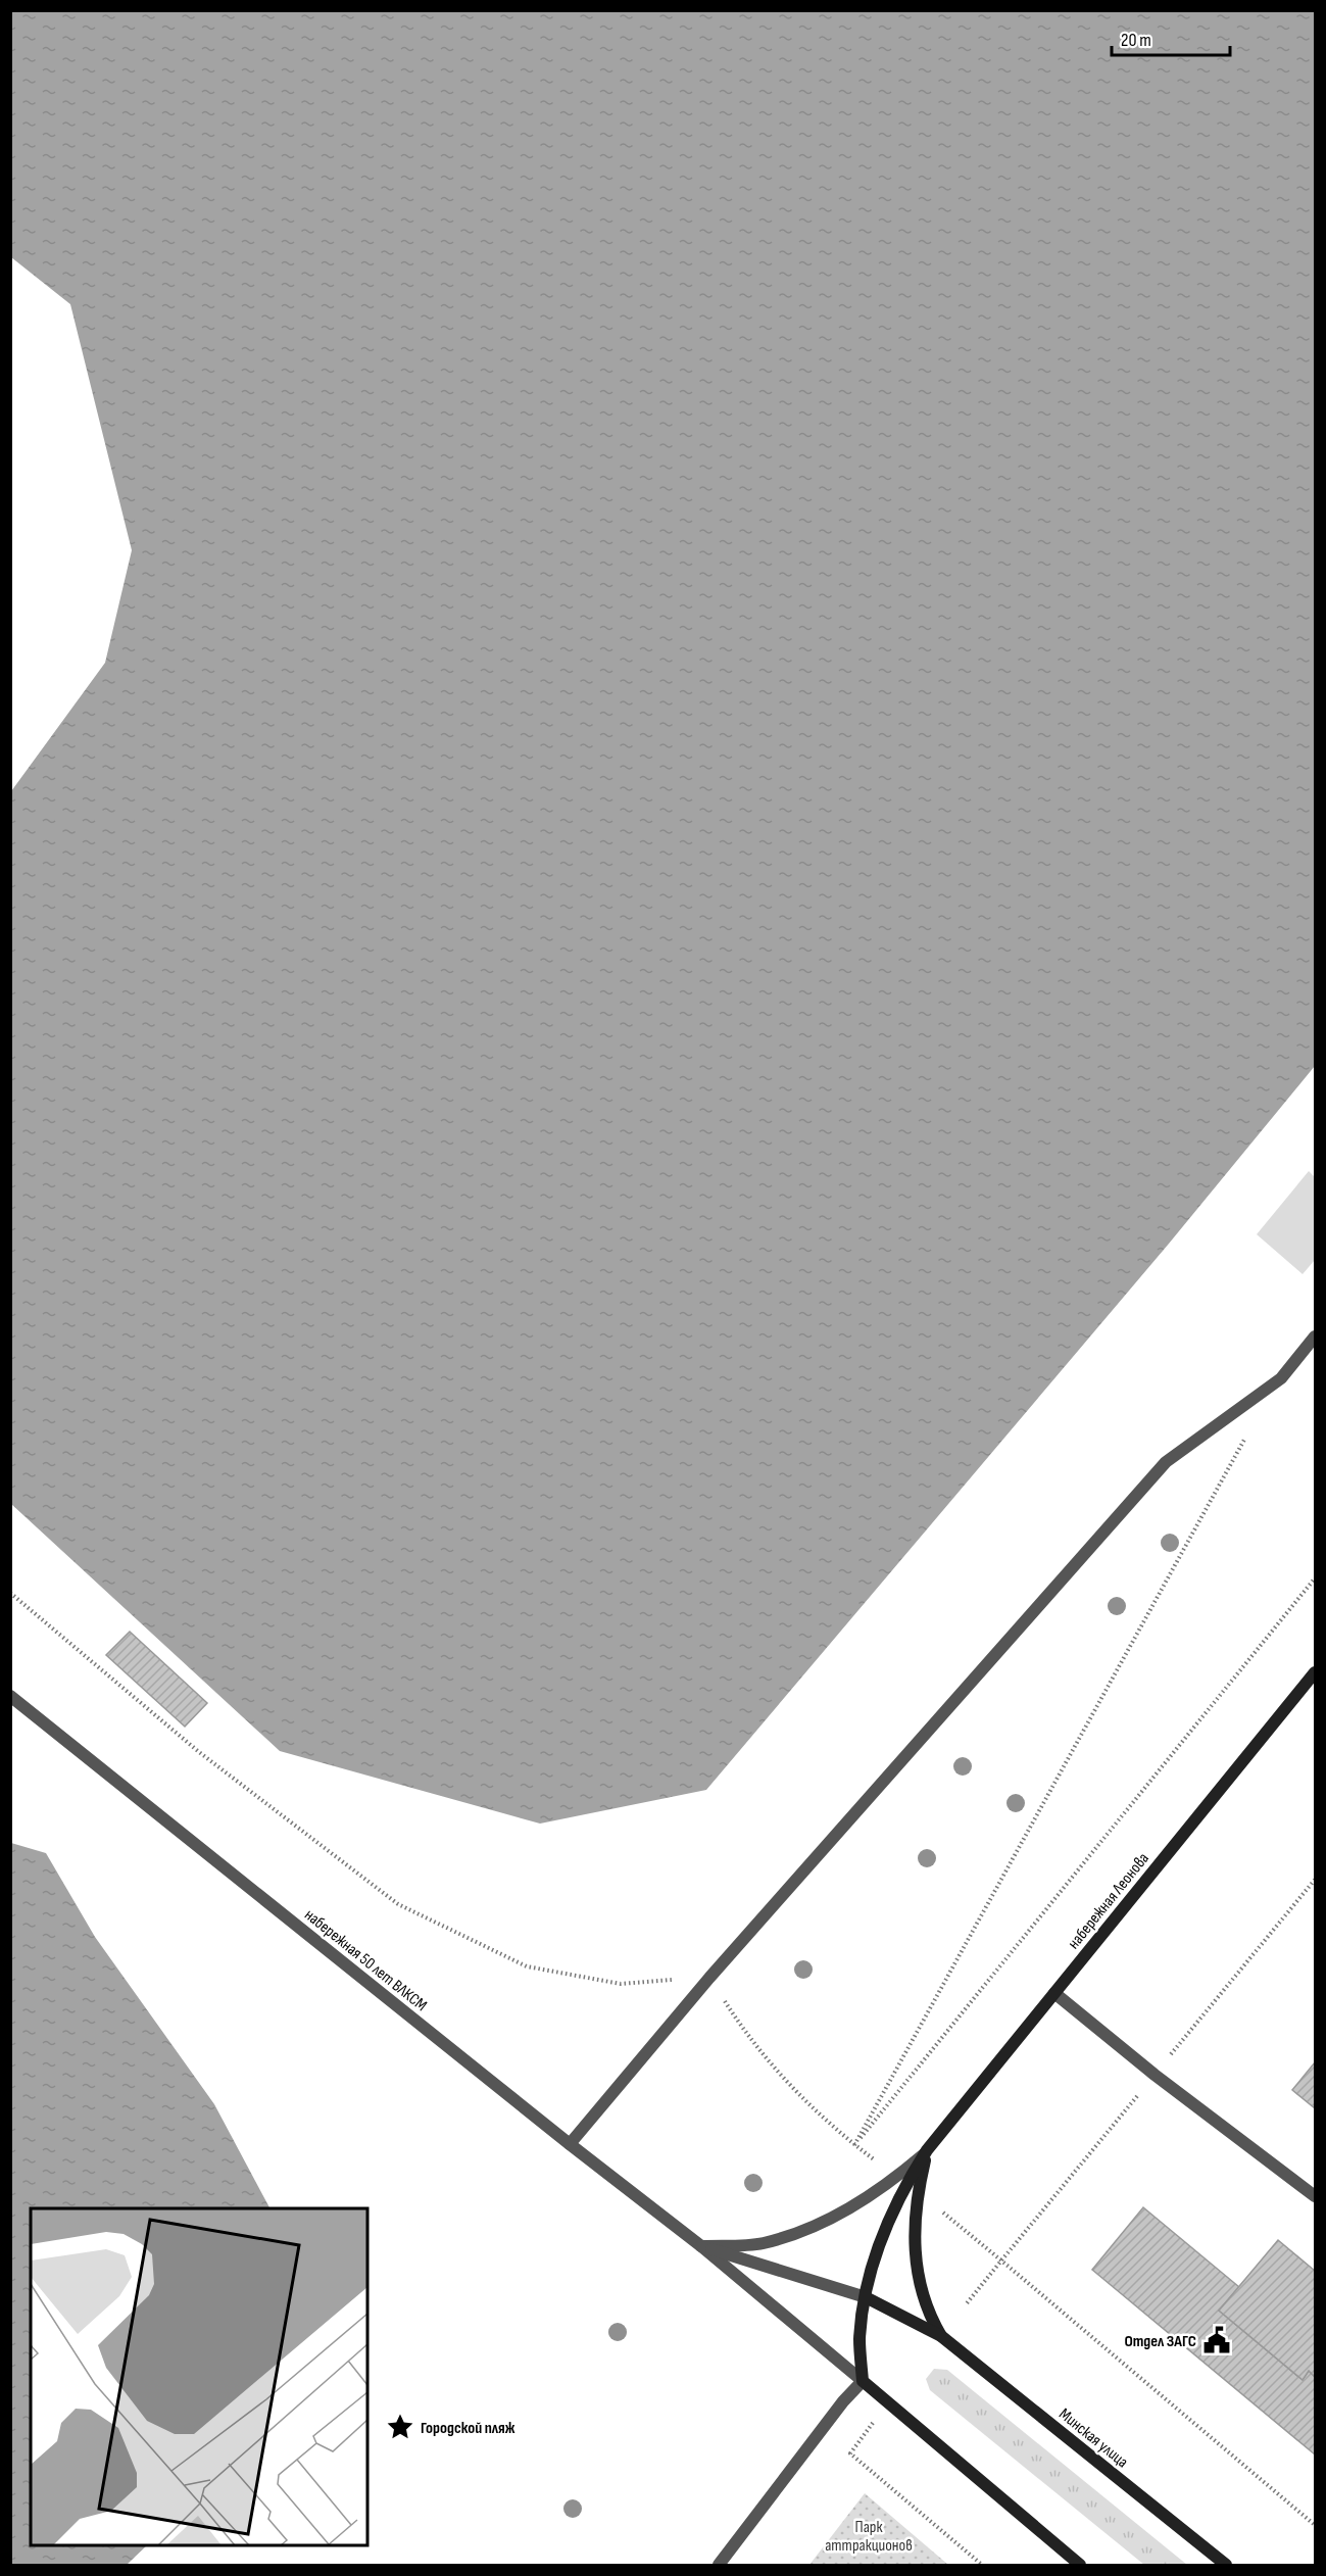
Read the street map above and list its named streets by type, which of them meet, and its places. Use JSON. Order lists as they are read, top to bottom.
{
  "streets": {
    "main road": ["набережная Леонова", "Минская улица"],
    "street": ["набережная 50 лет ВЛКСМ"]
  },
  "parks": ["Парк аттракционов"],
  "places": {
    "public building": ["Отдел ЗАГС"],
    "place": ["Городской пляж"]
  },
  "scale_bar": "20 m"
}
